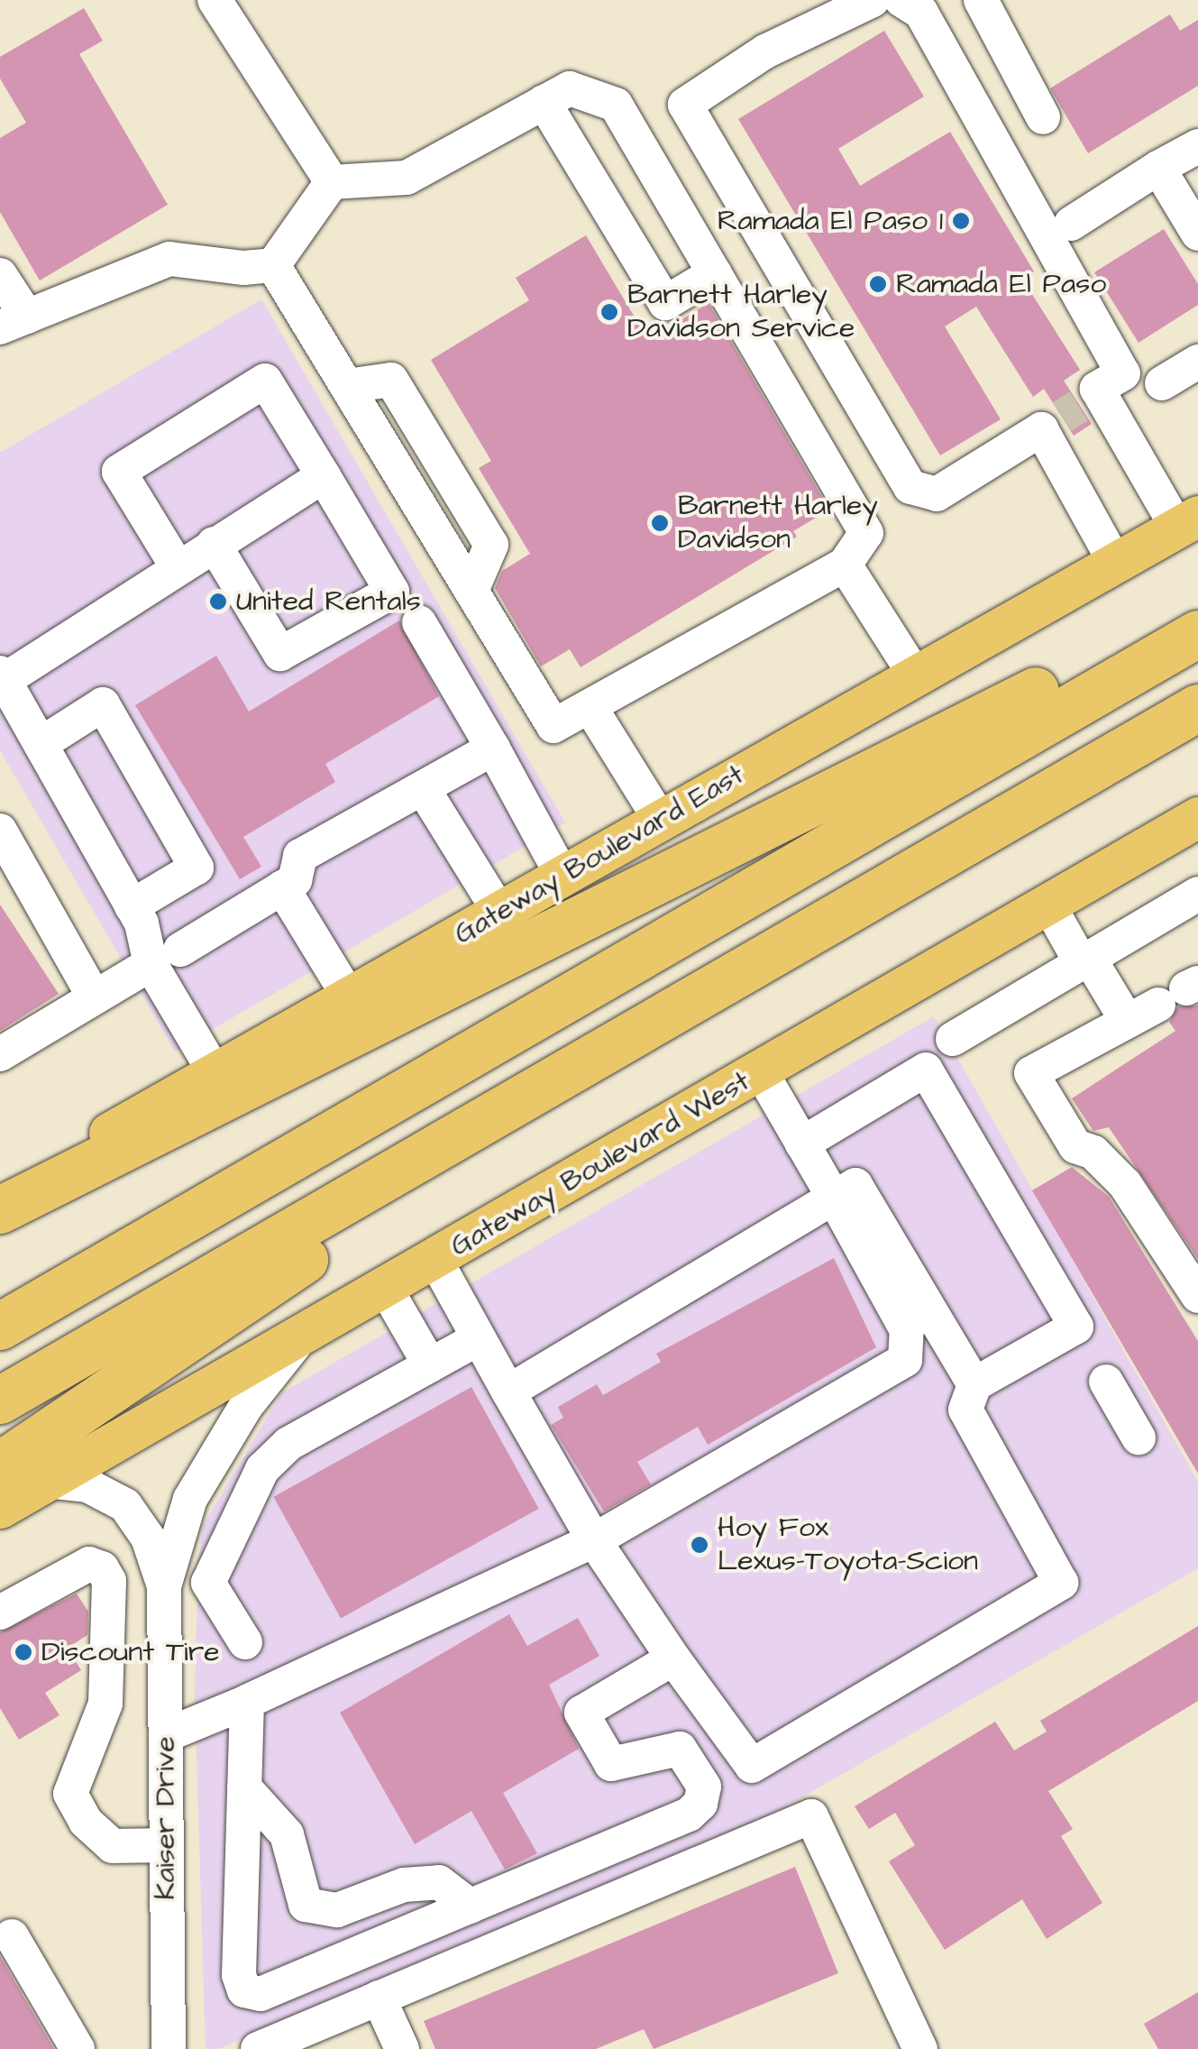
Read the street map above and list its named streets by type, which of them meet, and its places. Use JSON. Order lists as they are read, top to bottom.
{
  "streets": {
    "main road": ["Gateway Boulevard East", "Gateway Boulevard West"],
    "street": ["Kaiser Drive"]
  },
  "crossings": [
    ["Gateway Boulevard West", "Kaiser Drive"]
  ],
  "places": [
    "Ramada El Paso 1",
    "Ramada El Paso",
    "Barnett Harley Davidson Service",
    "Barnett Harley Davidson",
    "United Rentals",
    "Hoy Fox Lexus-Toyota-Scion",
    "Discount Tire"
  ]
}
